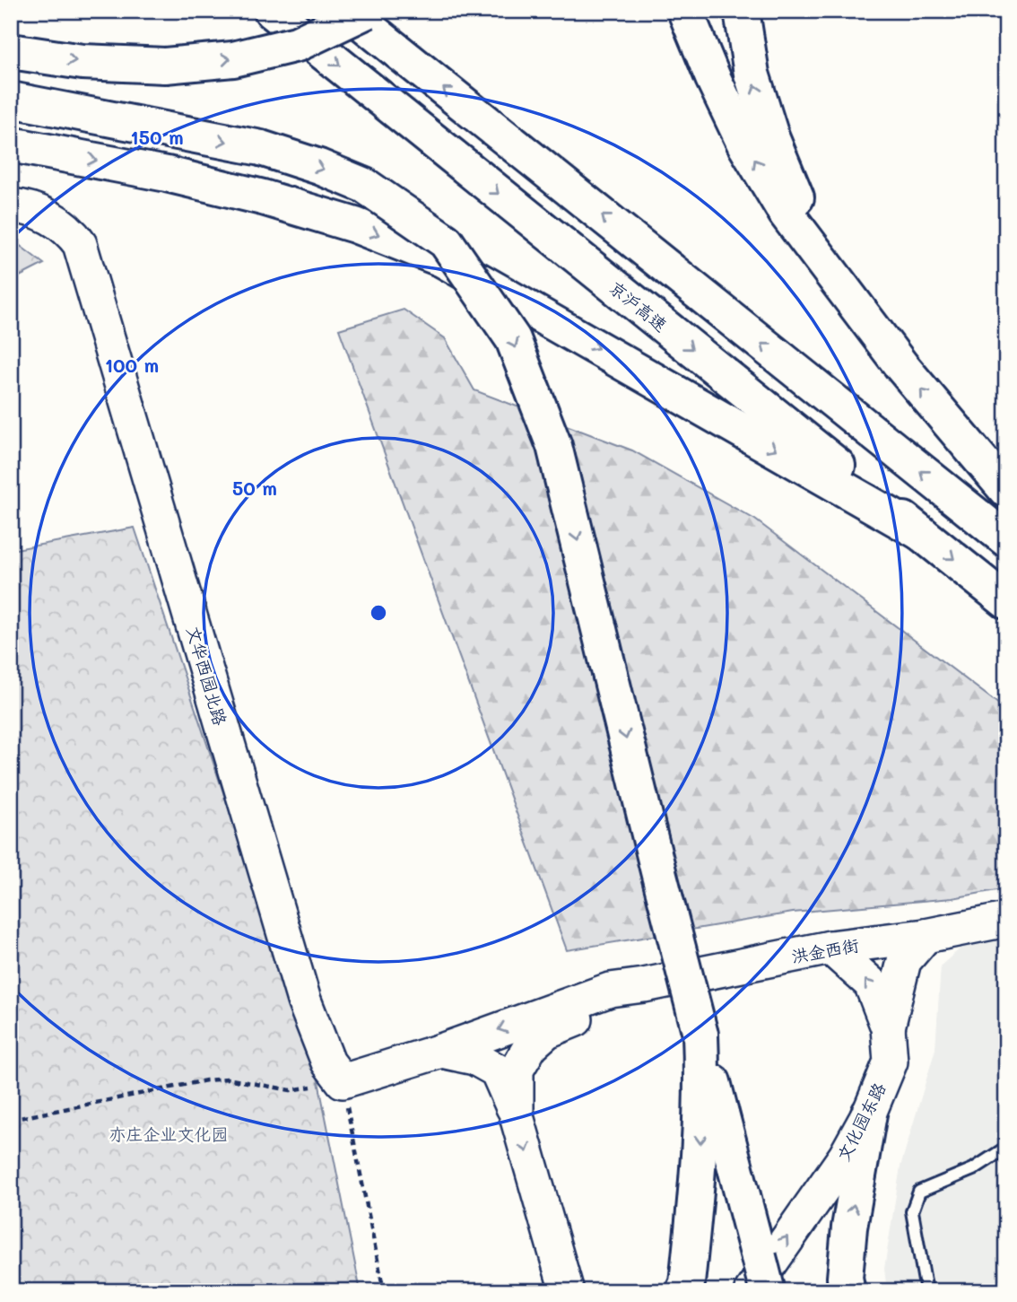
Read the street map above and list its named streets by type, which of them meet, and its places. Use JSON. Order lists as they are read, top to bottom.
{
  "streets": {
    "highway": ["京沪高速"],
    "street": ["文华西园北路", "洪金西街", "文化园东路"]
  },
  "crossings": [
    ["洪金西街", "文化园东路"]
  ],
  "parks": ["亦庄企业文化园"],
  "rings": ["150 m", "100 m", "50 m"]
}
